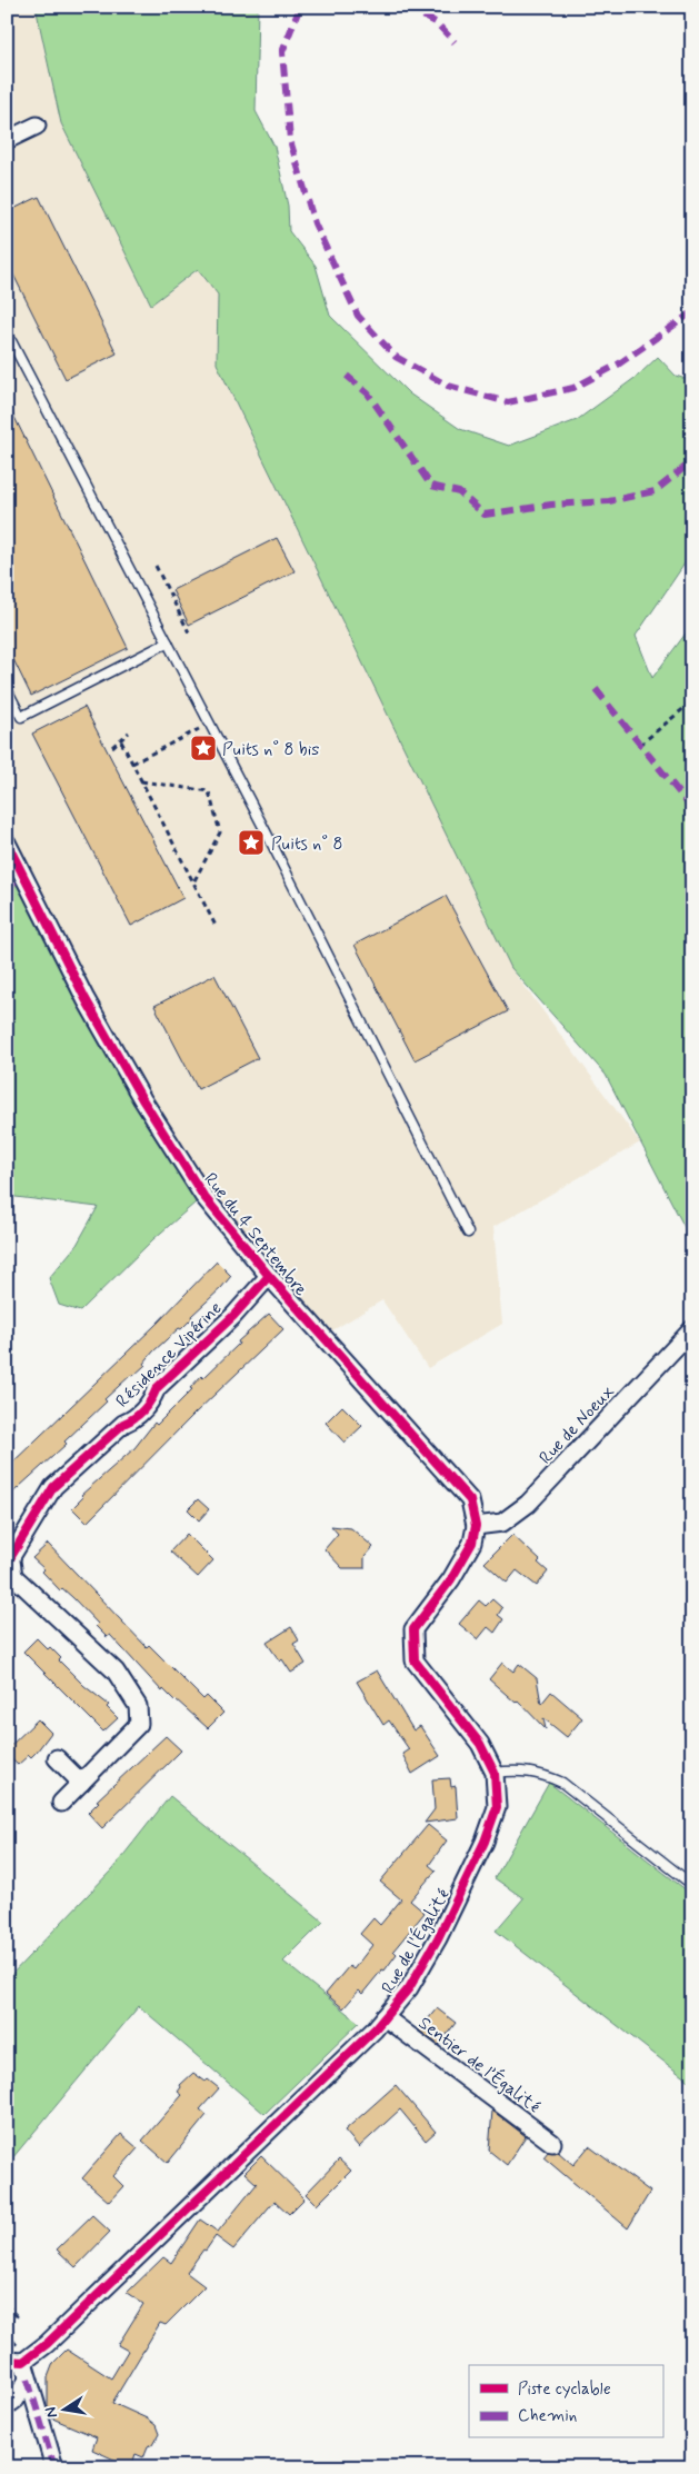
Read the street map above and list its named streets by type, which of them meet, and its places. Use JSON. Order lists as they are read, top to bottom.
{
  "streets": {
    "street": [
      "Rue du 4 Septembre",
      "Résidence Vipérine",
      "Rue de Noeux",
      "Rue de l'Égalité",
      "Sentier de l’Égalité"
    ]
  },
  "crossings": [
    ["Rue du 4 Septembre", "Résidence Vipérine"],
    ["Rue du 4 Septembre", "Rue de Noeux"],
    ["Rue du 4 Septembre", "Rue de l'Égalité"],
    ["Rue de Noeux", "Rue de l'Égalité"],
    ["Rue de l'Égalité", "Sentier de l’Égalité"]
  ],
  "places": {
    "place": ["Puits n° 8 bis", "Puits n° 8"]
  },
  "legend": ["Piste cyclable", "Chemin"],
  "north": "left"
}
